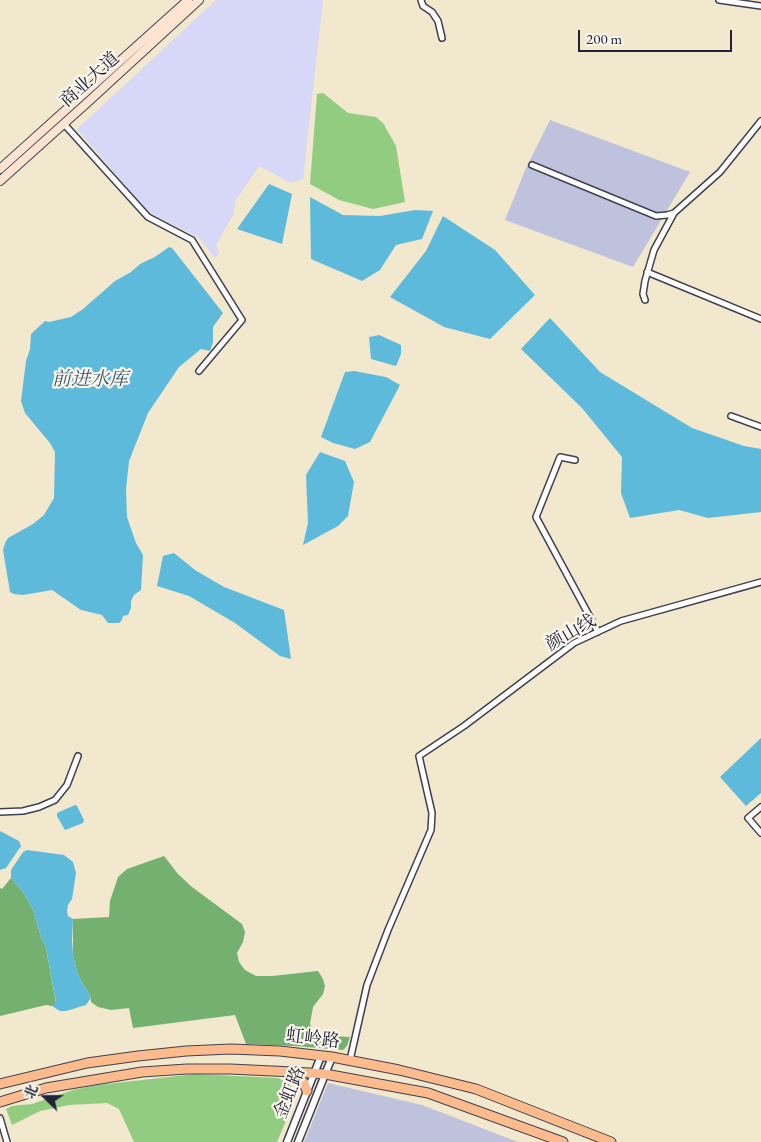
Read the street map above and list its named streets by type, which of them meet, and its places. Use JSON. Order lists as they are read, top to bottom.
{
  "streets": {
    "main road": ["商业大道", "虹岭路"],
    "street": ["颜山线", "金虹路"]
  },
  "crossings": [
    ["颜山线", "虹岭路"],
    ["虹岭路", "金虹路"]
  ],
  "water": ["前进水库"],
  "scale_bar": "200 m",
  "north": "left"
}
